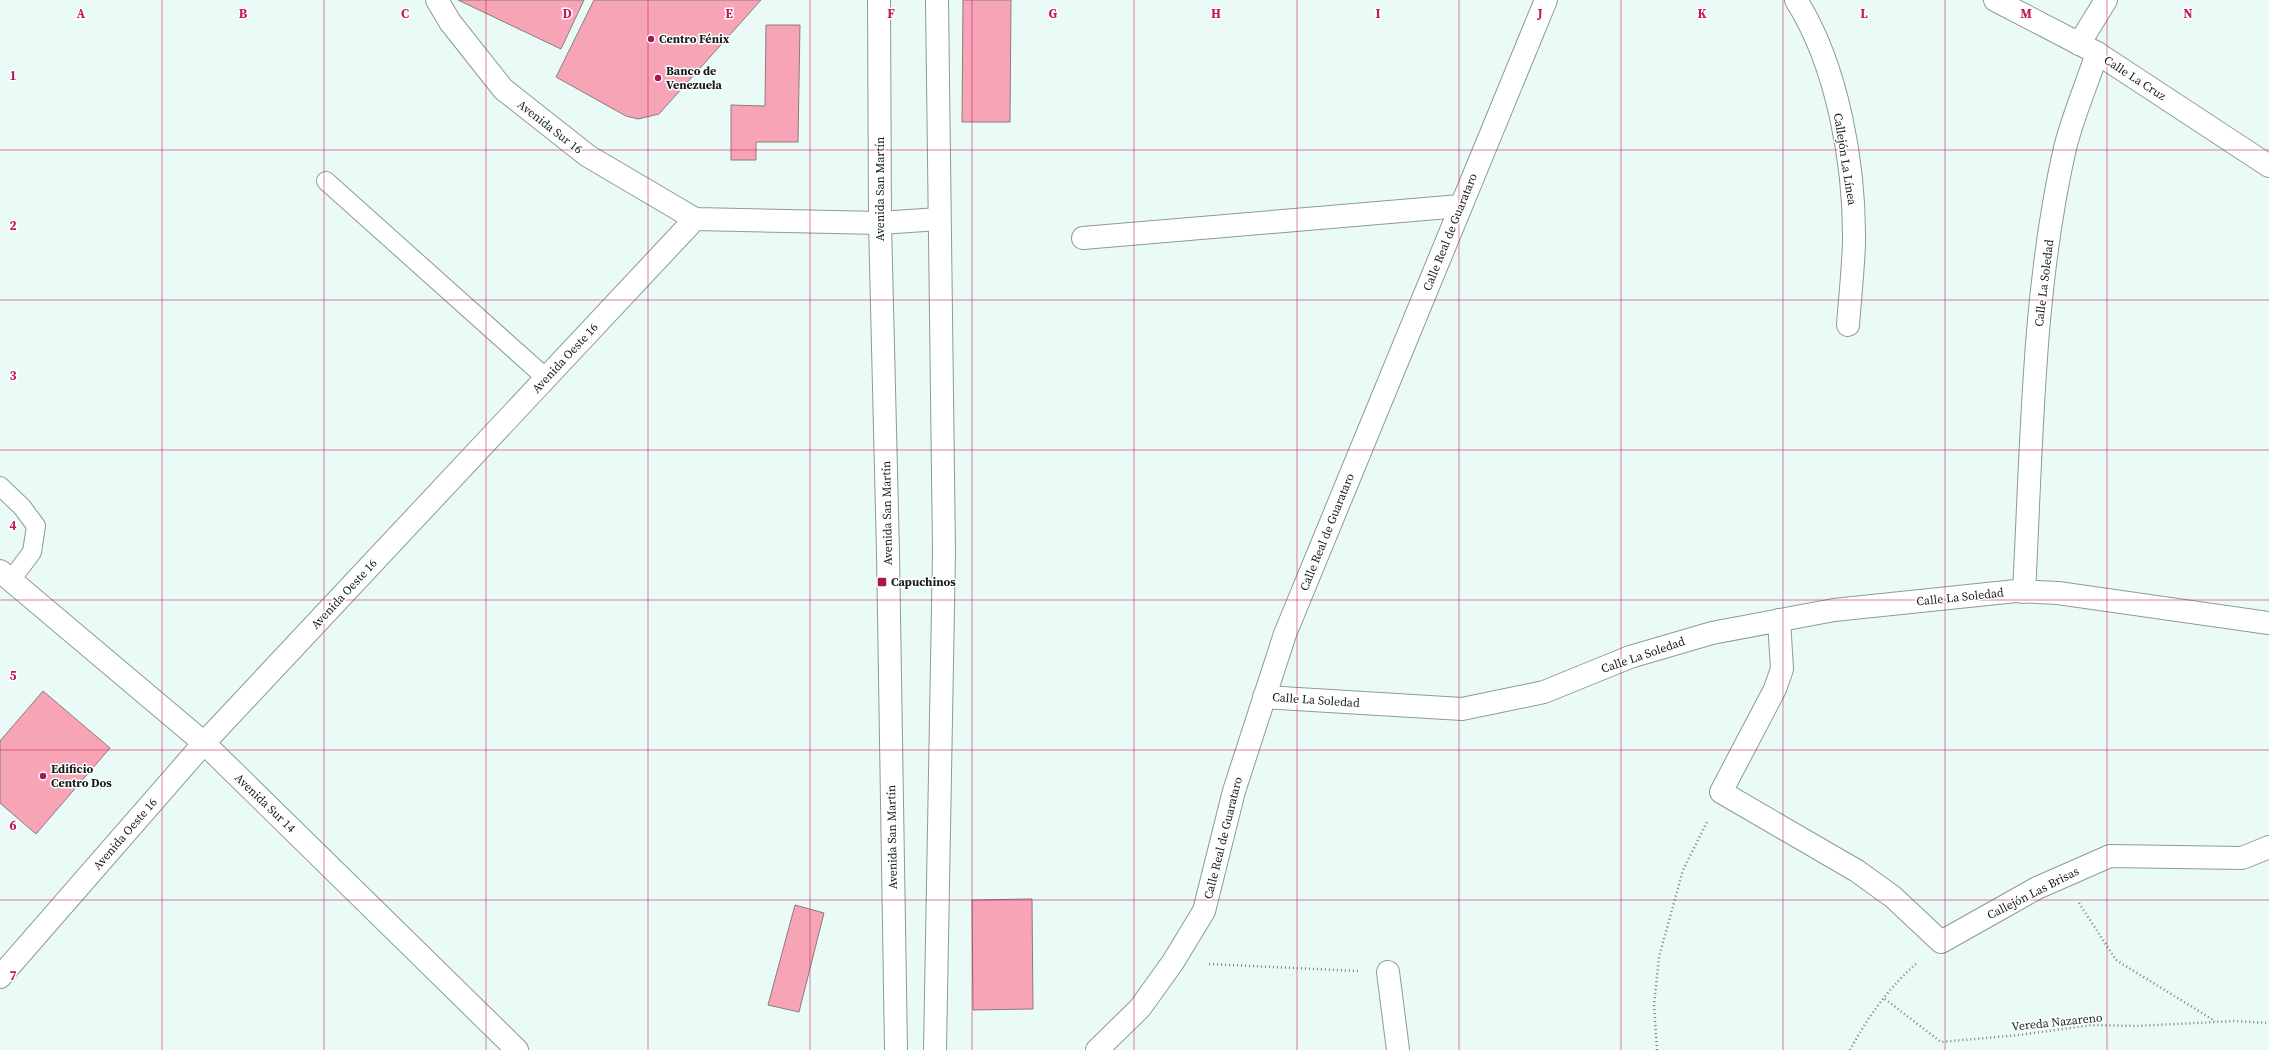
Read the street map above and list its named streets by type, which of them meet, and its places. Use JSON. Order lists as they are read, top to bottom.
{
  "streets": {
    "street": [
      "Calle La Cruz",
      "Avenida Sur 16",
      "Callejón La Línea",
      "Avenida San Martín",
      "Calle Real de Guarataro",
      "Calle La Soledad",
      "Avenida Oeste 16",
      "Avenida Sur 14",
      "Callejón Las Brisas"
    ],
    "path": ["Vereda Nazareno"]
  },
  "crossings": [
    ["Calle La Cruz", "Calle La Soledad"],
    ["Avenida Sur 16", "Avenida Oeste 16"],
    ["Calle Real de Guarataro", "Calle La Soledad"],
    ["Avenida Oeste 16", "Avenida Sur 14"]
  ],
  "places": {
    "other": ["Centro Fénix", "Banco de Venezuela", "Edificio Centro Dos"],
    "transit": ["Capuchinos"]
  },
  "grid": {
    "columns": [
      "A",
      "B",
      "C",
      "D",
      "E",
      "F",
      "G",
      "H",
      "I",
      "J",
      "K",
      "L",
      "M",
      "N"
    ],
    "rows": [
      "1",
      "2",
      "3",
      "4",
      "5",
      "6",
      "7"
    ]
  }
}
